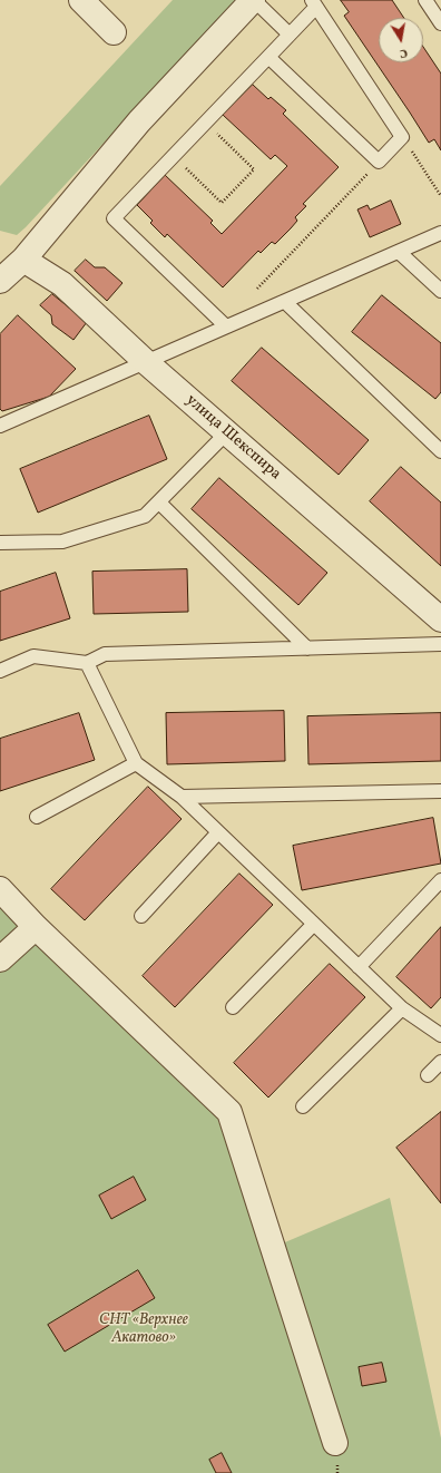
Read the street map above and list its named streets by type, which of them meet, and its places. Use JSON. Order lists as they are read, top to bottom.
{
  "streets": {
    "street": ["улица Шекспира"]
  },
  "parks": ["СНТ «Верхнее Акатово»"],
  "north": "bottom"
}
